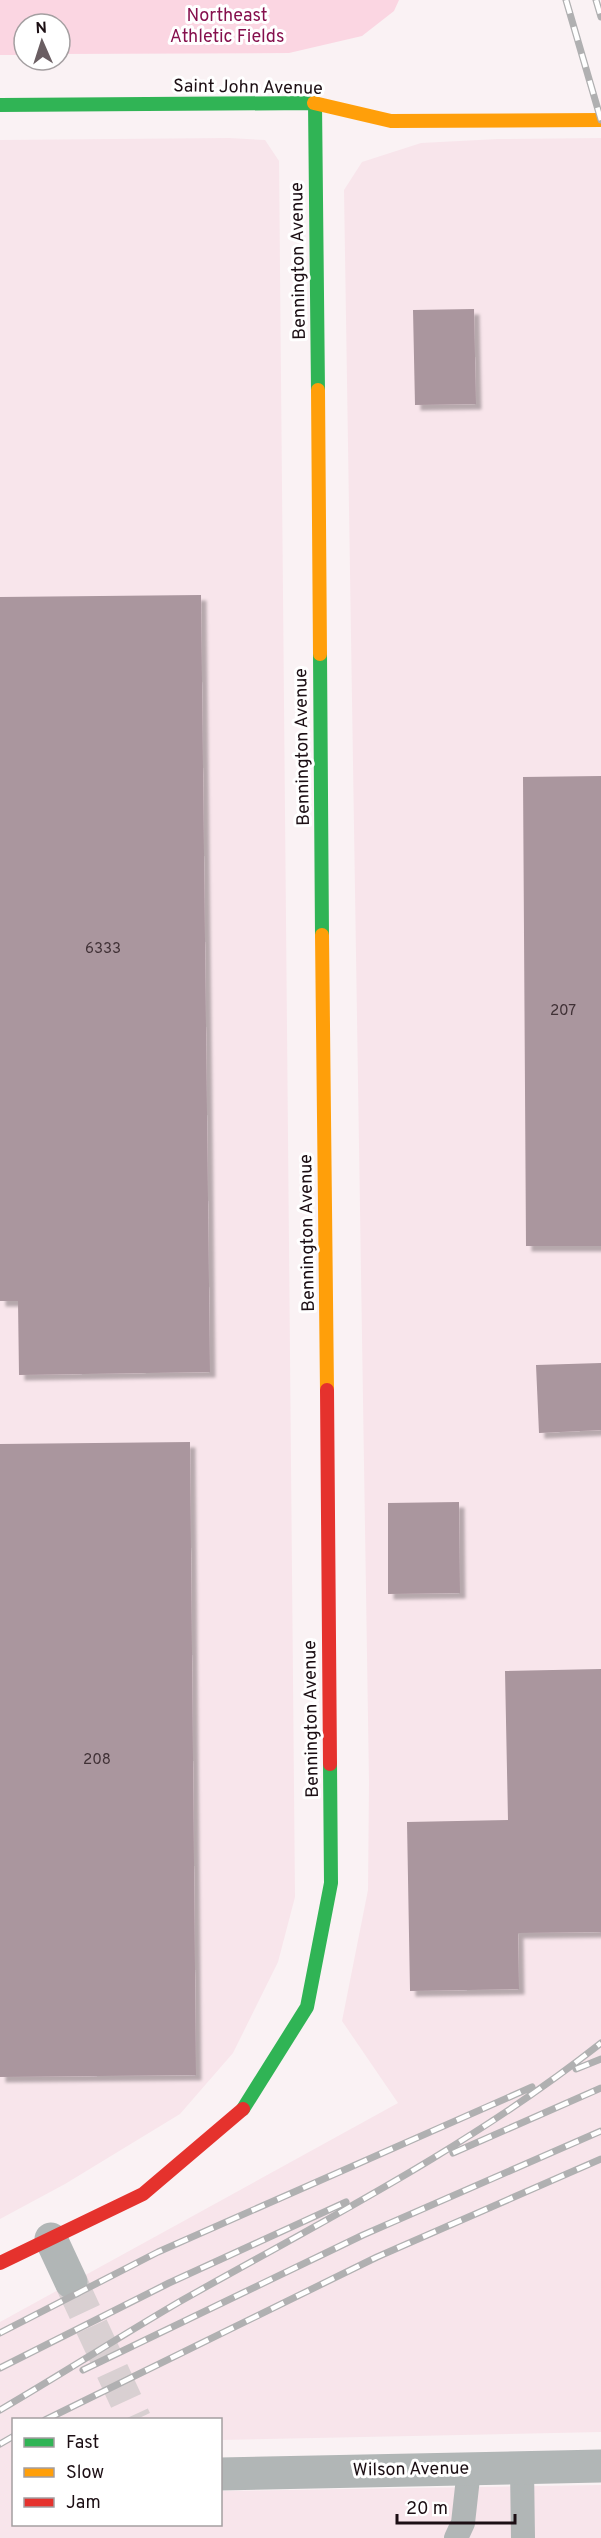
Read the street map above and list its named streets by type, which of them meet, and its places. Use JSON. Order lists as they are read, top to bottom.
{
  "streets": {
    "street": ["Saint John Avenue", "Bennington Avenue", "Wilson Avenue"]
  },
  "crossings": [
    ["Saint John Avenue", "Bennington Avenue"]
  ],
  "parks": ["Northeast Athletic Fields"],
  "house_numbers": ["6333", "207", "208"],
  "legend": ["Fast", "Slow", "Jam"],
  "scale_bar": "20 m",
  "north": "top"
}
